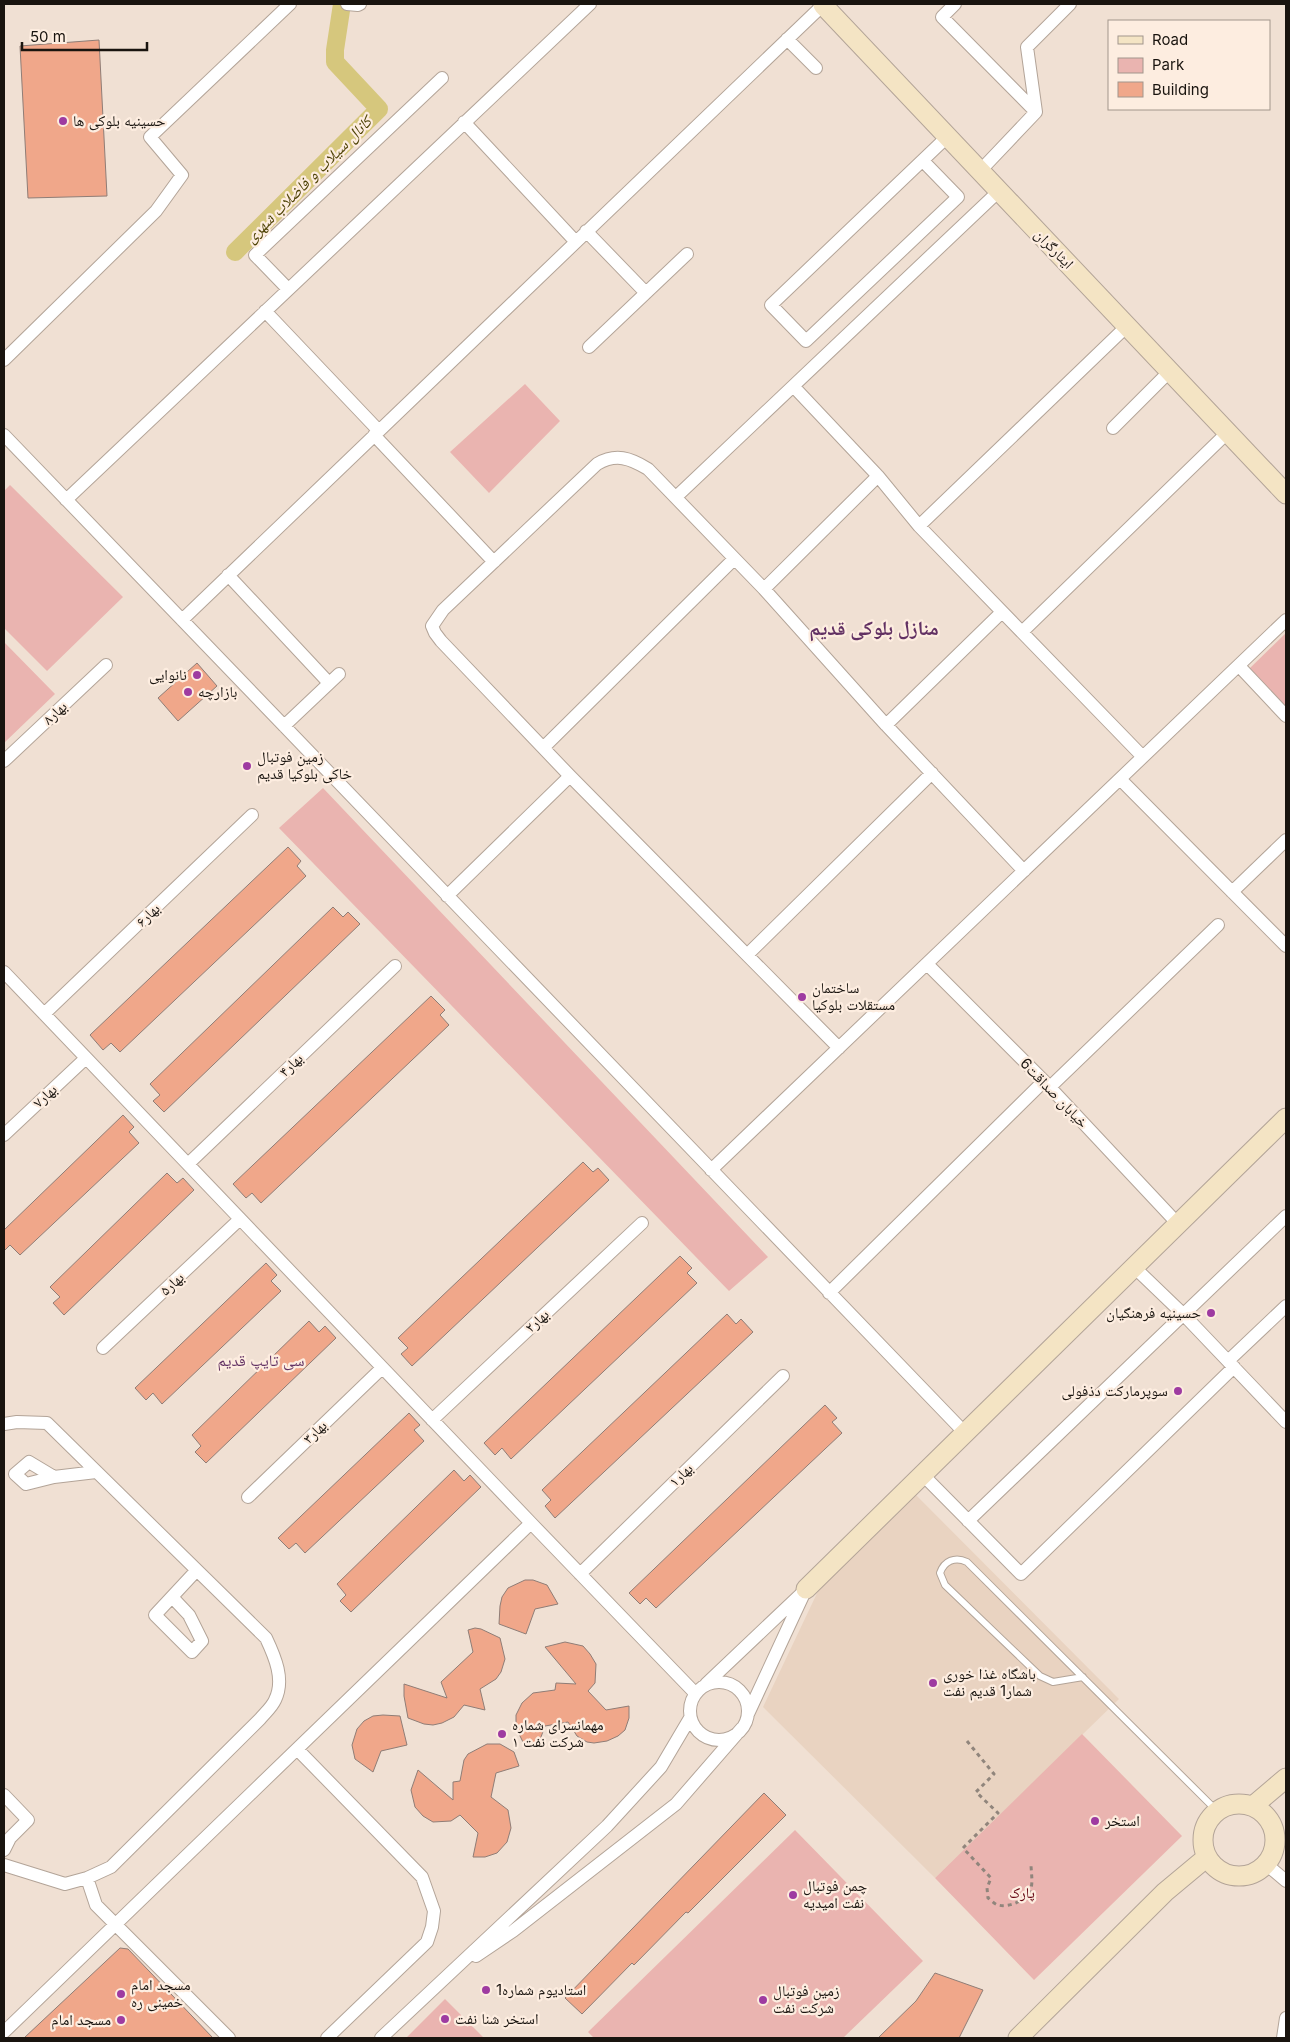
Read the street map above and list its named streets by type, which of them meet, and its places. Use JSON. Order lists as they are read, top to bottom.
{
  "streets": {
    "street": [
      "ایثارگران",
      "بهار۸",
      "بهار۶",
      "بهار۴",
      "خیابان صداقت6",
      "بهار۷",
      "بهار۵",
      "بهار۲",
      "بهار۳",
      "بهار۱"
    ]
  },
  "districts": ["منازل بلوکی قدیم", "سی تایپ قدیم"],
  "water": ["کانال سیلاب و فاضلاب شهری"],
  "parks": ["پارک"],
  "places": [
    "حسینیه بلوکی ها",
    "نانوایی",
    "بازارچه",
    "زمین فوتبال خاکی بلوکیا قدیم",
    "ساختمان مستقلات بلوکیا",
    "حسینیه فرهنگیان",
    "سوپرمارکت دذفولی",
    "باشگاه غذا خوری شمار1 قدیم نفت",
    "مهمانسرای شماره ۱ شرکت نفت",
    "استخر",
    "چمن فوتبال نفت امیدیه",
    "استادیوم شماره1",
    "مسجد امام خمینی ره",
    "زمین فوتبال شرکت نفت",
    "استخر شنا نفت",
    "مسجد امام"
  ],
  "legend": ["Road", "Park", "Building"],
  "scale_bar": "50 m"
}
